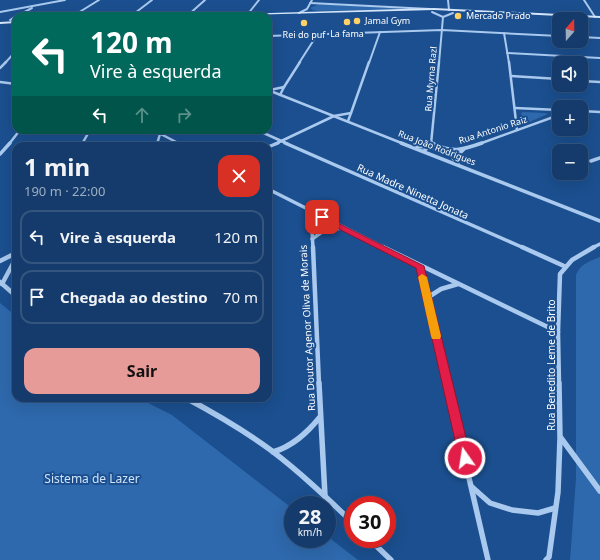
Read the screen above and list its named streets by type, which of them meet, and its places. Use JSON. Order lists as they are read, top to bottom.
{
  "streets": {
    "street": [
      "Rua Myrna Razl",
      "Rua Antonio Raiz",
      "Rua João Rodrigues",
      "Rua Madre Ninetta Jonata",
      "Rua Doutor Agenor Oliva de Morais",
      "Rua Benedito Leme de Brito"
    ]
  },
  "crossings": [
    ["Rua Myrna Razl", "Rua Antonio Raiz"],
    ["Rua Myrna Razl", "Rua João Rodrigues"],
    ["Rua Madre Ninetta Jonata", "Rua Benedito Leme de Brito"]
  ],
  "parks": ["Sistema de Lazer"],
  "places": [
    "Mercado Prado",
    "Jamal Gym",
    "La fama",
    "Rei do puf"
  ],
  "north": "top",
  "page": {
    "map_buttons": ["+", "−"],
    "turn": ["120 m", "Vire à esquerda"],
    "heading": ["1 min", "190 m · 22:00"],
    "list": [
      {
        "name": "Vire à esquerda",
        "value": "120 m"
      },
      {
        "name": "Chegada ao destino",
        "value": "70 m"
      }
    ],
    "buttons": "Sair",
    "speed": "28 km/h",
    "limit": "30"
  }
}
